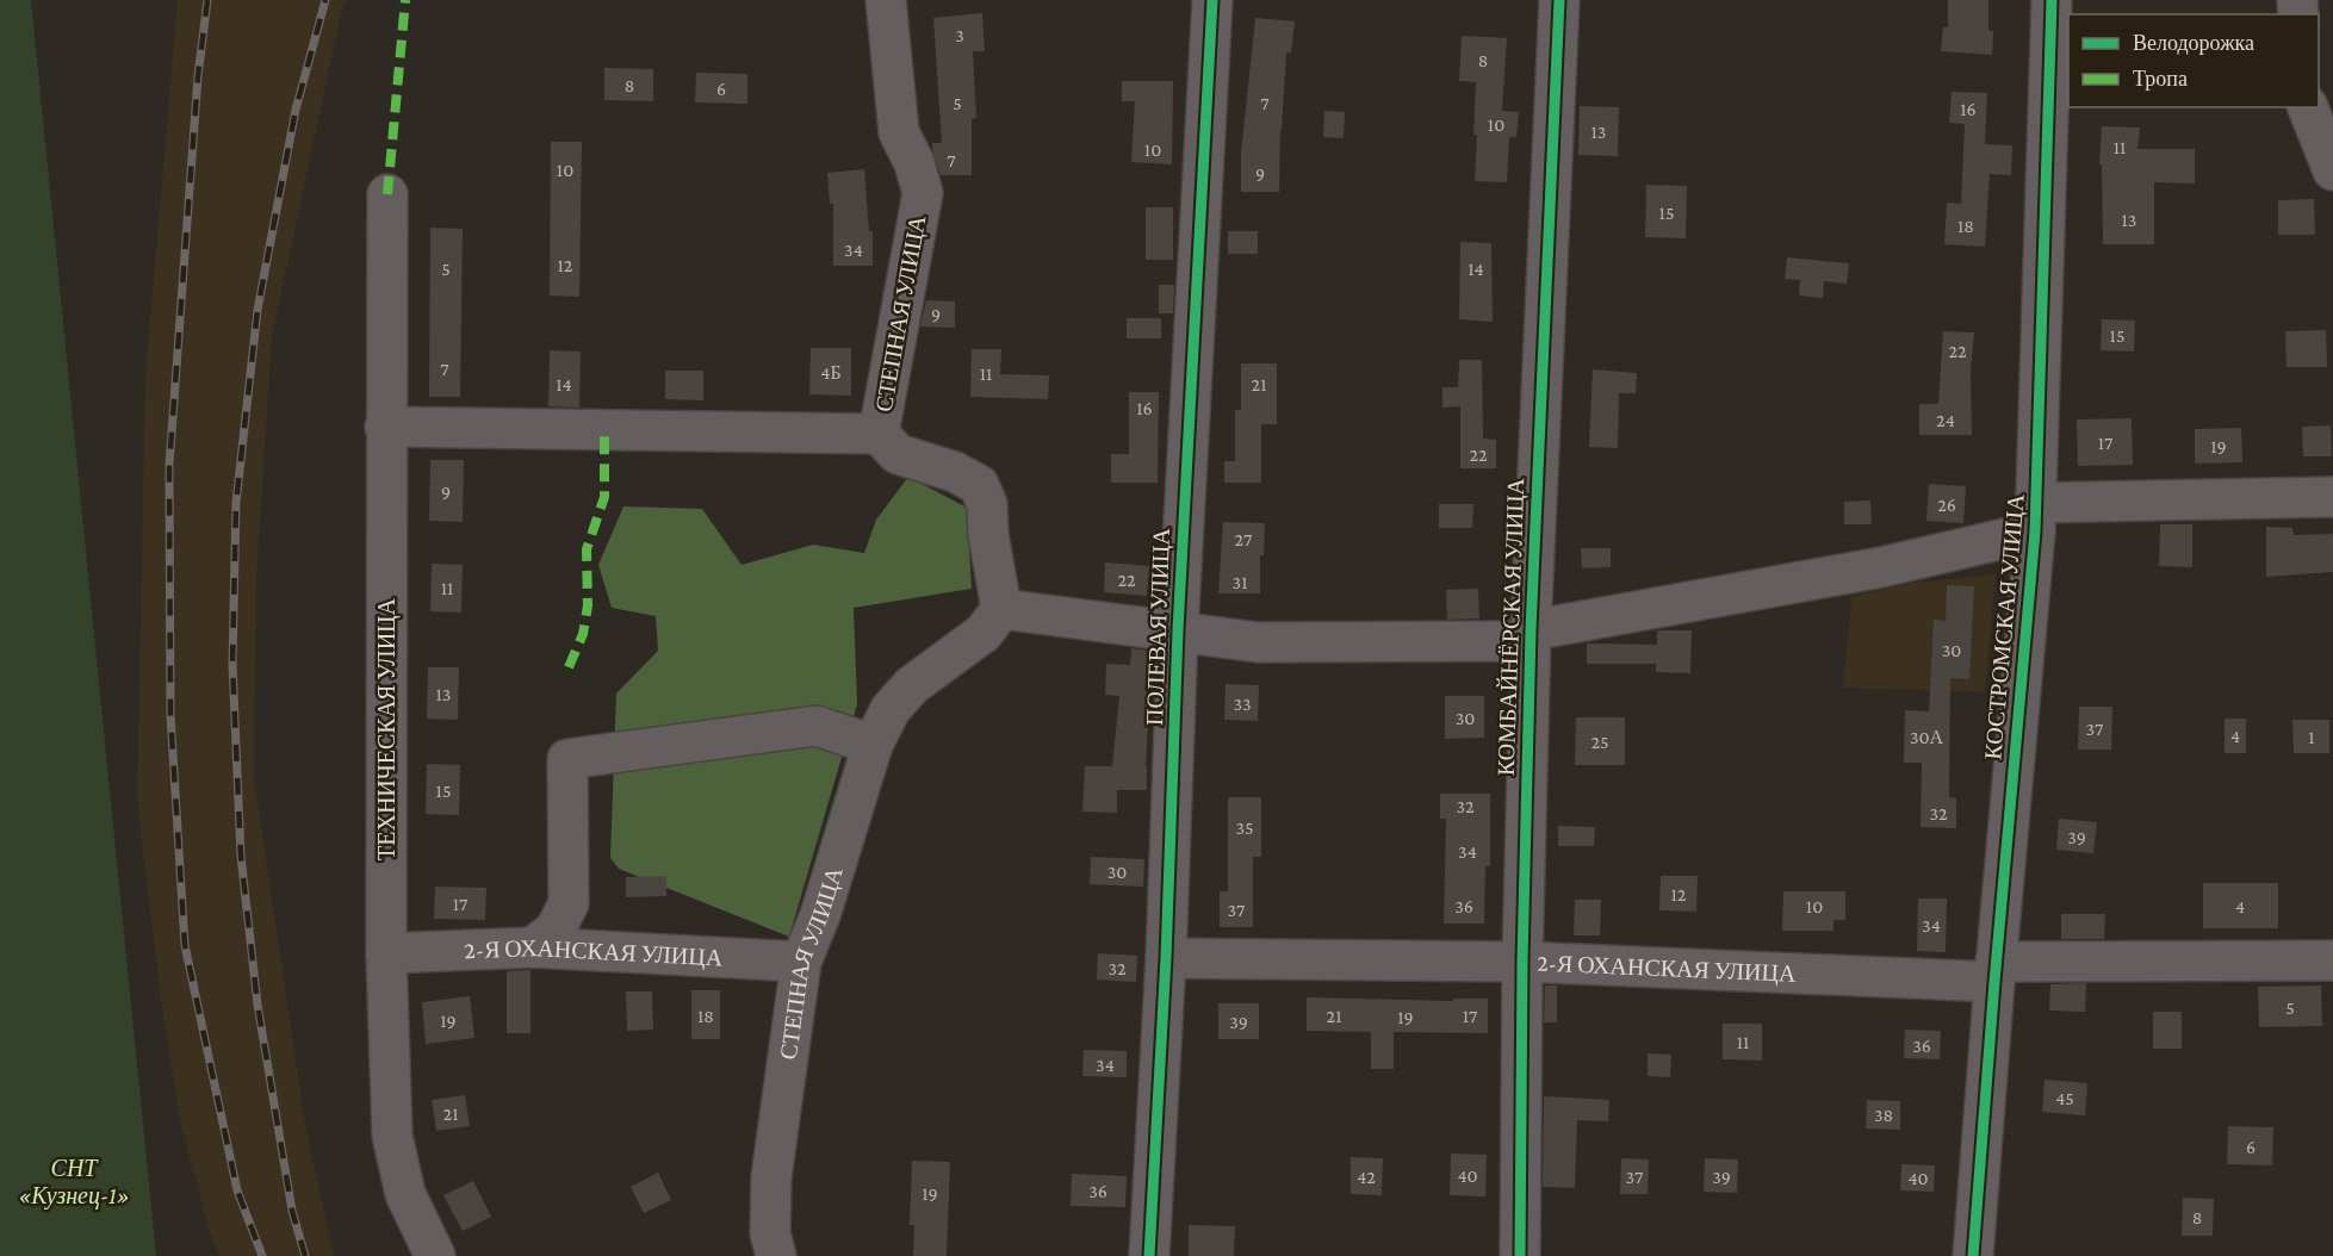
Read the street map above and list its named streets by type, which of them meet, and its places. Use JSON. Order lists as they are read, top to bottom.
{
  "streets": {
    "street": [
      "СТЕПНАЯ УЛИЦА",
      "ПОЛЕВАЯ УЛИЦА",
      "КОМБАЙНЁРСКАЯ УЛИЦА",
      "КОСТРОМСКАЯ УЛИЦА",
      "ТЕХНИЧЕСКАЯ УЛИЦА",
      "2-Я ОХАНСКАЯ УЛИЦА"
    ]
  },
  "crossings": [
    ["СТЕПНАЯ УЛИЦА", "2-Я ОХАНСКАЯ УЛИЦА"],
    ["ПОЛЕВАЯ УЛИЦА", "2-Я ОХАНСКАЯ УЛИЦА"],
    ["КОМБАЙНЁРСКАЯ УЛИЦА", "2-Я ОХАНСКАЯ УЛИЦА"],
    ["КОСТРОМСКАЯ УЛИЦА", "2-Я ОХАНСКАЯ УЛИЦА"],
    ["ТЕХНИЧЕСКАЯ УЛИЦА", "2-Я ОХАНСКАЯ УЛИЦА"]
  ],
  "parks": ["СНТ «Кузнец-1»"],
  "house_numbers": [
    "3",
    "8",
    "8",
    "6",
    "5",
    "7",
    "16",
    "10",
    "13",
    "11",
    "10",
    "7",
    "10",
    "9",
    "15",
    "13",
    "18",
    "34",
    "12",
    "5",
    "14",
    "9",
    "15",
    "22",
    "7",
    "4Б",
    "11",
    "14",
    "21",
    "16",
    "24",
    "17",
    "19",
    "22",
    "9",
    "26",
    "27",
    "22",
    "31",
    "11",
    "30",
    "13",
    "33",
    "30",
    "37",
    "4",
    "30А",
    "1",
    "25",
    "15",
    "32",
    "32",
    "35",
    "39",
    "34",
    "30",
    "12",
    "17",
    "36",
    "10",
    "4",
    "37",
    "34",
    "32",
    "5",
    "18",
    "21",
    "17",
    "19",
    "19",
    "39",
    "11",
    "36",
    "34",
    "45",
    "21",
    "38",
    "6",
    "40",
    "42",
    "37",
    "39",
    "40",
    "36",
    "19",
    "8"
  ],
  "legend": ["Велодорожка", "Тропа"]
}
